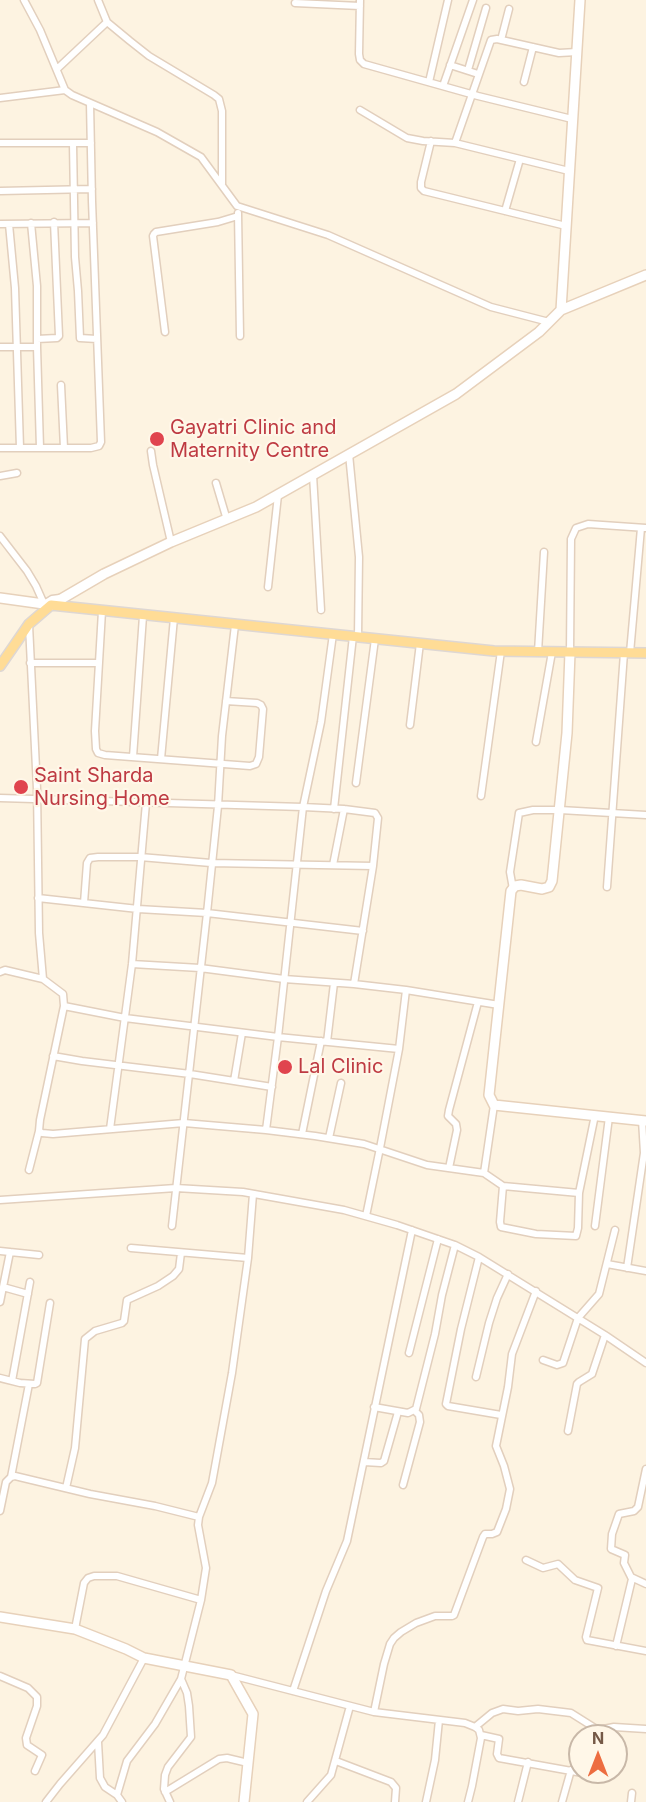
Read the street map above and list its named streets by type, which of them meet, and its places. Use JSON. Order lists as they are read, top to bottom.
{
  "places": ["Gayatri Clinic and Maternity Centre", "Saint Sharda Nursing Home", "Lal Clinic"],
  "north": "top"
}
